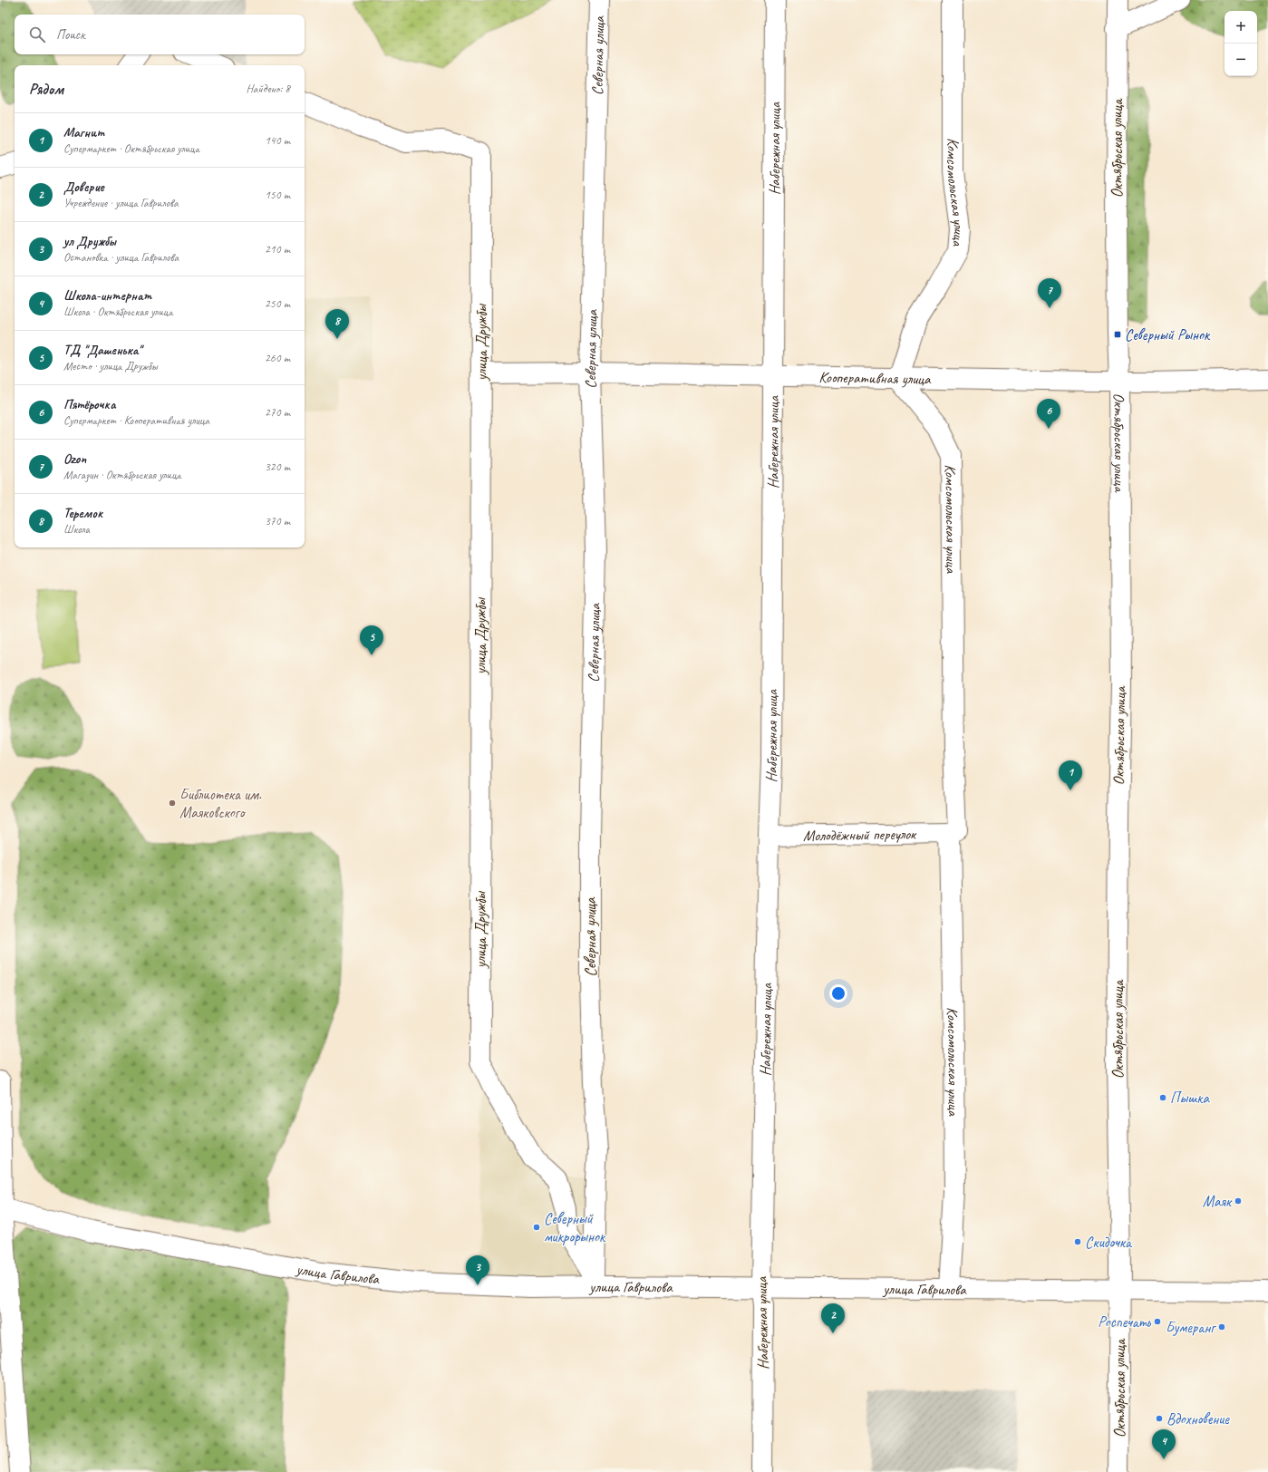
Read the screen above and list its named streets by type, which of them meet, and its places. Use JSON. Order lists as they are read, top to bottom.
{
  "streets": {
    "street": [
      "Северная улица",
      "Набережная улица",
      "Октябрьская улица",
      "Комсомольская улица",
      "улица Дружбы",
      "Кооперативная улица",
      "Молодёжный переулок",
      "улица Гаврилова"
    ]
  },
  "crossings": [
    ["Северная улица", "улица Дружбы"],
    ["Северная улица", "Кооперативная улица"],
    ["Северная улица", "улица Гаврилова"],
    ["Набережная улица", "Кооперативная улица"],
    ["Набережная улица", "Молодёжный переулок"],
    ["Набережная улица", "улица Гаврилова"],
    ["Октябрьская улица", "Кооперативная улица"],
    ["Октябрьская улица", "улица Гаврилова"],
    ["Комсомольская улица", "Кооперативная улица"],
    ["Комсомольская улица", "Молодёжный переулок"],
    ["Комсомольская улица", "улица Гаврилова"],
    ["улица Дружбы", "Кооперативная улица"],
    ["улица Дружбы", "улица Гаврилова"]
  ],
  "places": {
    "transit": ["Северный Рынок"],
    "other": [
      "Библиотека им. Маяковского",
      "Пышка",
      "Маяк",
      "Северный микрорынок",
      "Скидочка",
      "Роспечать",
      "Бумеранг",
      "Вдохновение"
    ]
  },
  "page": {
    "map_buttons": ["+", "−"],
    "search": "Поиск",
    "heading": ["Рядом", "Найдено: 8"],
    "list": [
      {
        "mark": "1",
        "name": "Магнит",
        "note": "Супермаркет · Октябрьская улица",
        "value": "140 m"
      },
      {
        "mark": "2",
        "name": "Доверие",
        "note": "Учреждение · улица Гаврилова",
        "value": "150 m"
      },
      {
        "mark": "3",
        "name": "ул Дружбы",
        "note": "Остановка · улица Гаврилова",
        "value": "210 m"
      },
      {
        "mark": "4",
        "name": "Школа-интернат",
        "note": "Школа · Октябрьская улица",
        "value": "250 m"
      },
      {
        "mark": "5",
        "name": "ТД \"Дашенька\"",
        "note": "Место · улица Дружбы",
        "value": "260 m"
      },
      {
        "mark": "6",
        "name": "Пятёрочка",
        "note": "Супермаркет · Кооперативная улица",
        "value": "270 m"
      },
      {
        "mark": "7",
        "name": "Ozon",
        "note": "Магазин · Октябрьская улица",
        "value": "320 m"
      },
      {
        "mark": "8",
        "name": "Теремок",
        "note": "Школа",
        "value": "370 m"
      }
    ],
    "pins": [
      "7",
      "8",
      "6",
      "5",
      "1",
      "3",
      "2",
      "4"
    ]
  }
}
